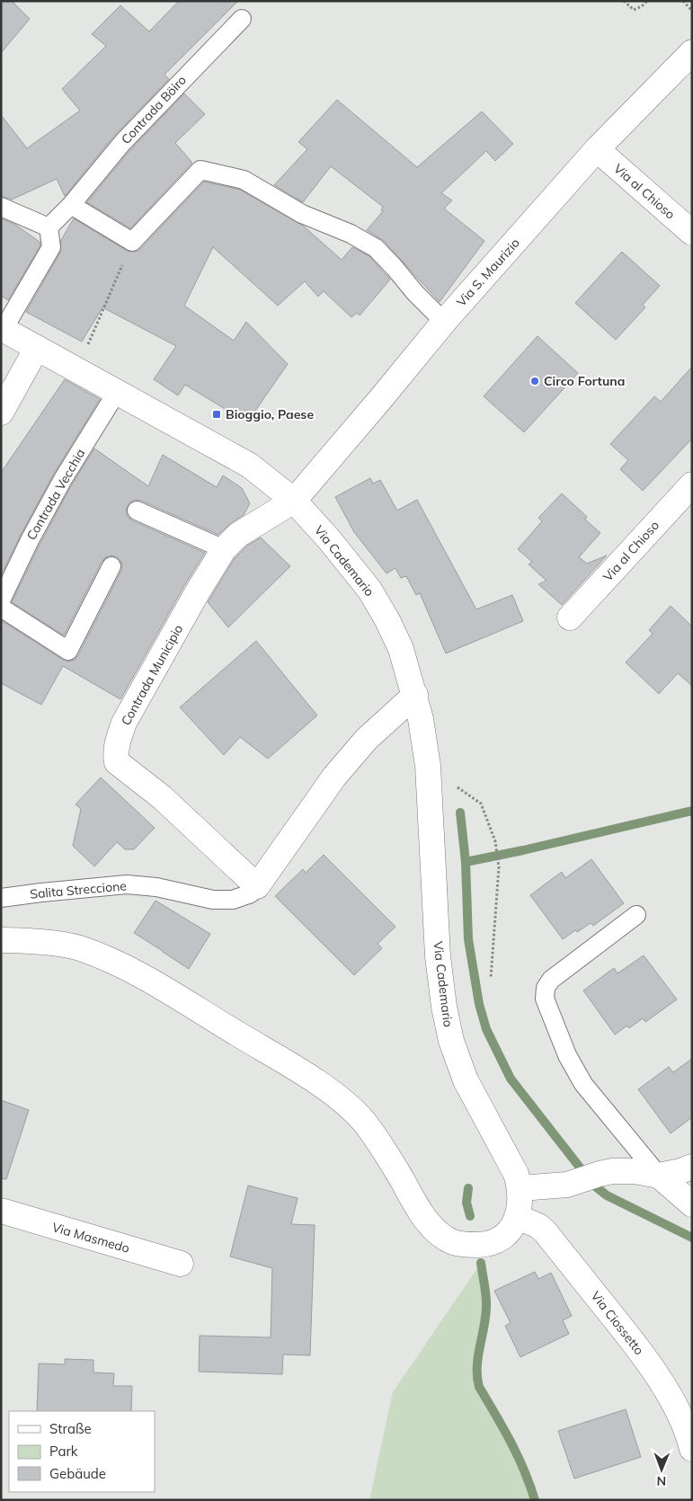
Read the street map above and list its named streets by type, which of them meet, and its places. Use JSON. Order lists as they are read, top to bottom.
{
  "streets": {
    "street": [
      "Via al Chioso",
      "Via S. Maurizio",
      "Via Cademario",
      "Contrada Municipio",
      "Via Masmedo",
      "Via Ciossetto"
    ],
    "lane": ["Contrada Böiro", "Contrada Vecchia", "Salita Streccione"]
  },
  "crossings": [
    ["Via al Chioso", "Via S. Maurizio"],
    ["Via S. Maurizio", "Via Cademario"],
    ["Via S. Maurizio", "Contrada Municipio"],
    ["Contrada Vecchia", "Via Cademario"],
    ["Via Cademario", "Contrada Municipio"],
    ["Via Cademario", "Via Ciossetto"],
    ["Contrada Municipio", "Salita Streccione"]
  ],
  "places": {
    "other": ["Circo Fortuna"],
    "transit": ["Bioggio, Paese"]
  },
  "legend": ["Straße", "Park", "Gebäude"],
  "north": "bottom"
}
